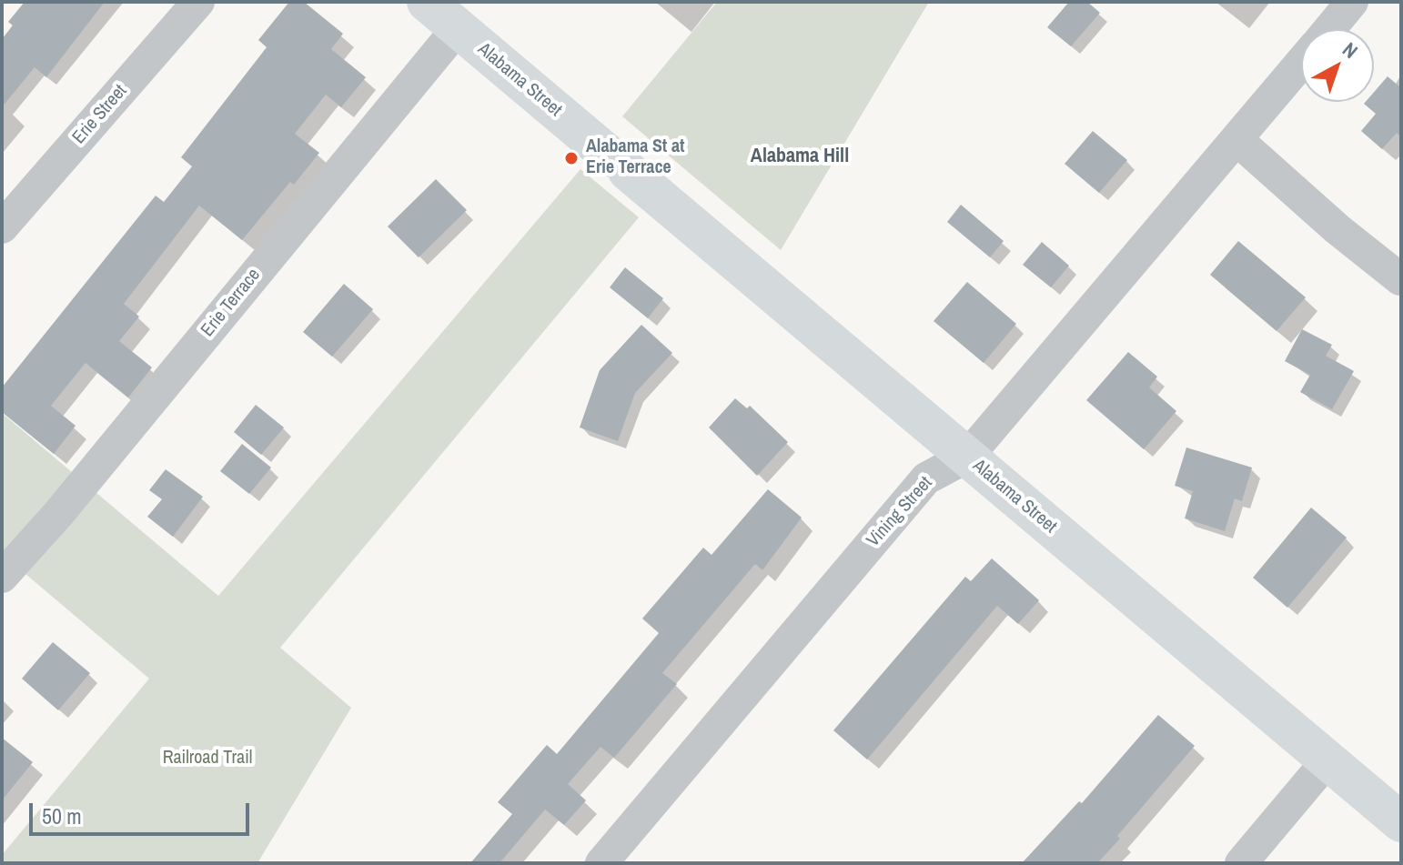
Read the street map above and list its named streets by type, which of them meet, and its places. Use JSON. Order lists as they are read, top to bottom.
{
  "streets": {
    "main road": ["Alabama Street"],
    "street": ["Erie Street", "Erie Terrace", "Vining Street"]
  },
  "crossings": [
    ["Alabama Street", "Erie Terrace"],
    ["Alabama Street", "Vining Street"]
  ],
  "districts": ["Alabama Hill"],
  "parks": ["Railroad Trail"],
  "places": ["Alabama St at Erie Terrace"],
  "scale_bar": "50 m",
  "north": "top right"
}
